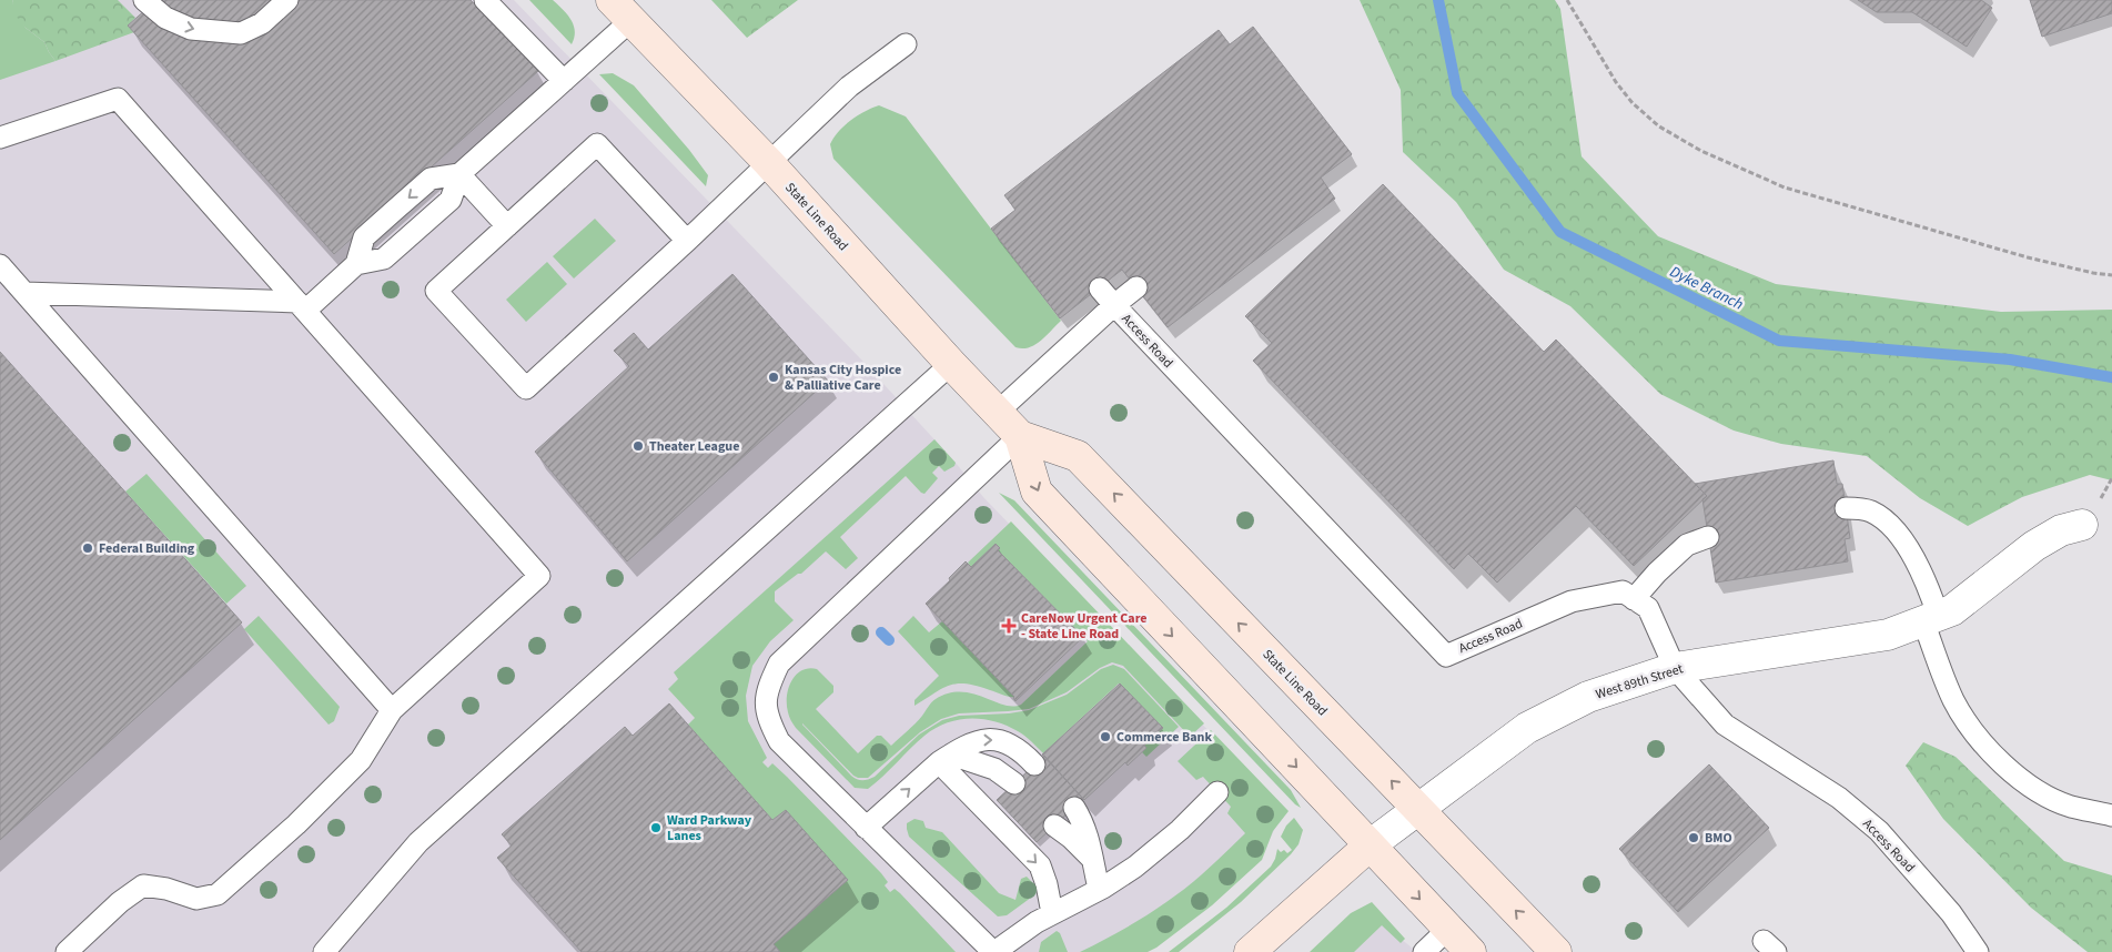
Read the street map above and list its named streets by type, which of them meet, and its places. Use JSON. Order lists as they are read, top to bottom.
{
  "streets": {
    "main road": ["State Line Road", "West 89th Street"],
    "lane": ["Access Road"]
  },
  "crossings": [
    ["State Line Road", "Access Road"],
    ["State Line Road", "West 89th Street"],
    ["Access Road", "West 89th Street"]
  ],
  "water": ["Dyke Branch"],
  "places": {
    "other": [
      "Kansas City Hospice & Palliative Care",
      "Theater League",
      "Federal Building",
      "Commerce Bank",
      "Ward Parkway Lanes",
      "BMO"
    ],
    "health": ["CareNow Urgent Care - State Line Road"]
  }
}
